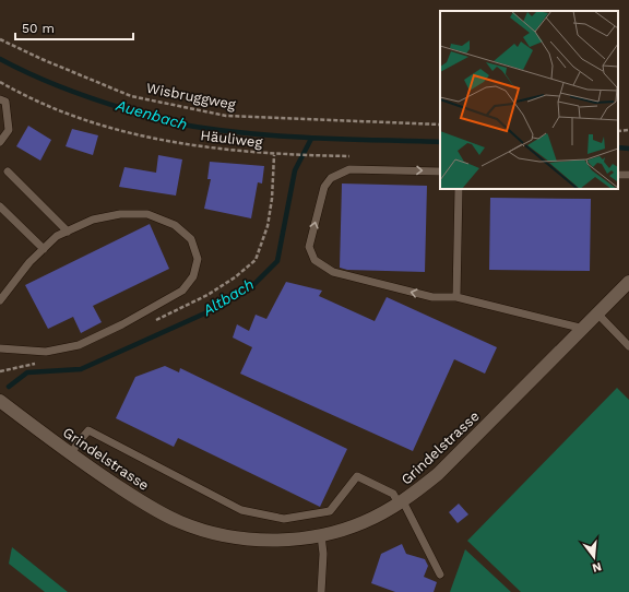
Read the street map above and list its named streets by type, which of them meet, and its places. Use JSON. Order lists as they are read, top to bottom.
{
  "streets": {
    "street": ["Grindelstrasse"],
    "path": ["Wisbruggweg", "Häuliweg"]
  },
  "water": ["Auenbach", "Altbach"],
  "scale_bar": "50 m",
  "north": "bottom"
}
